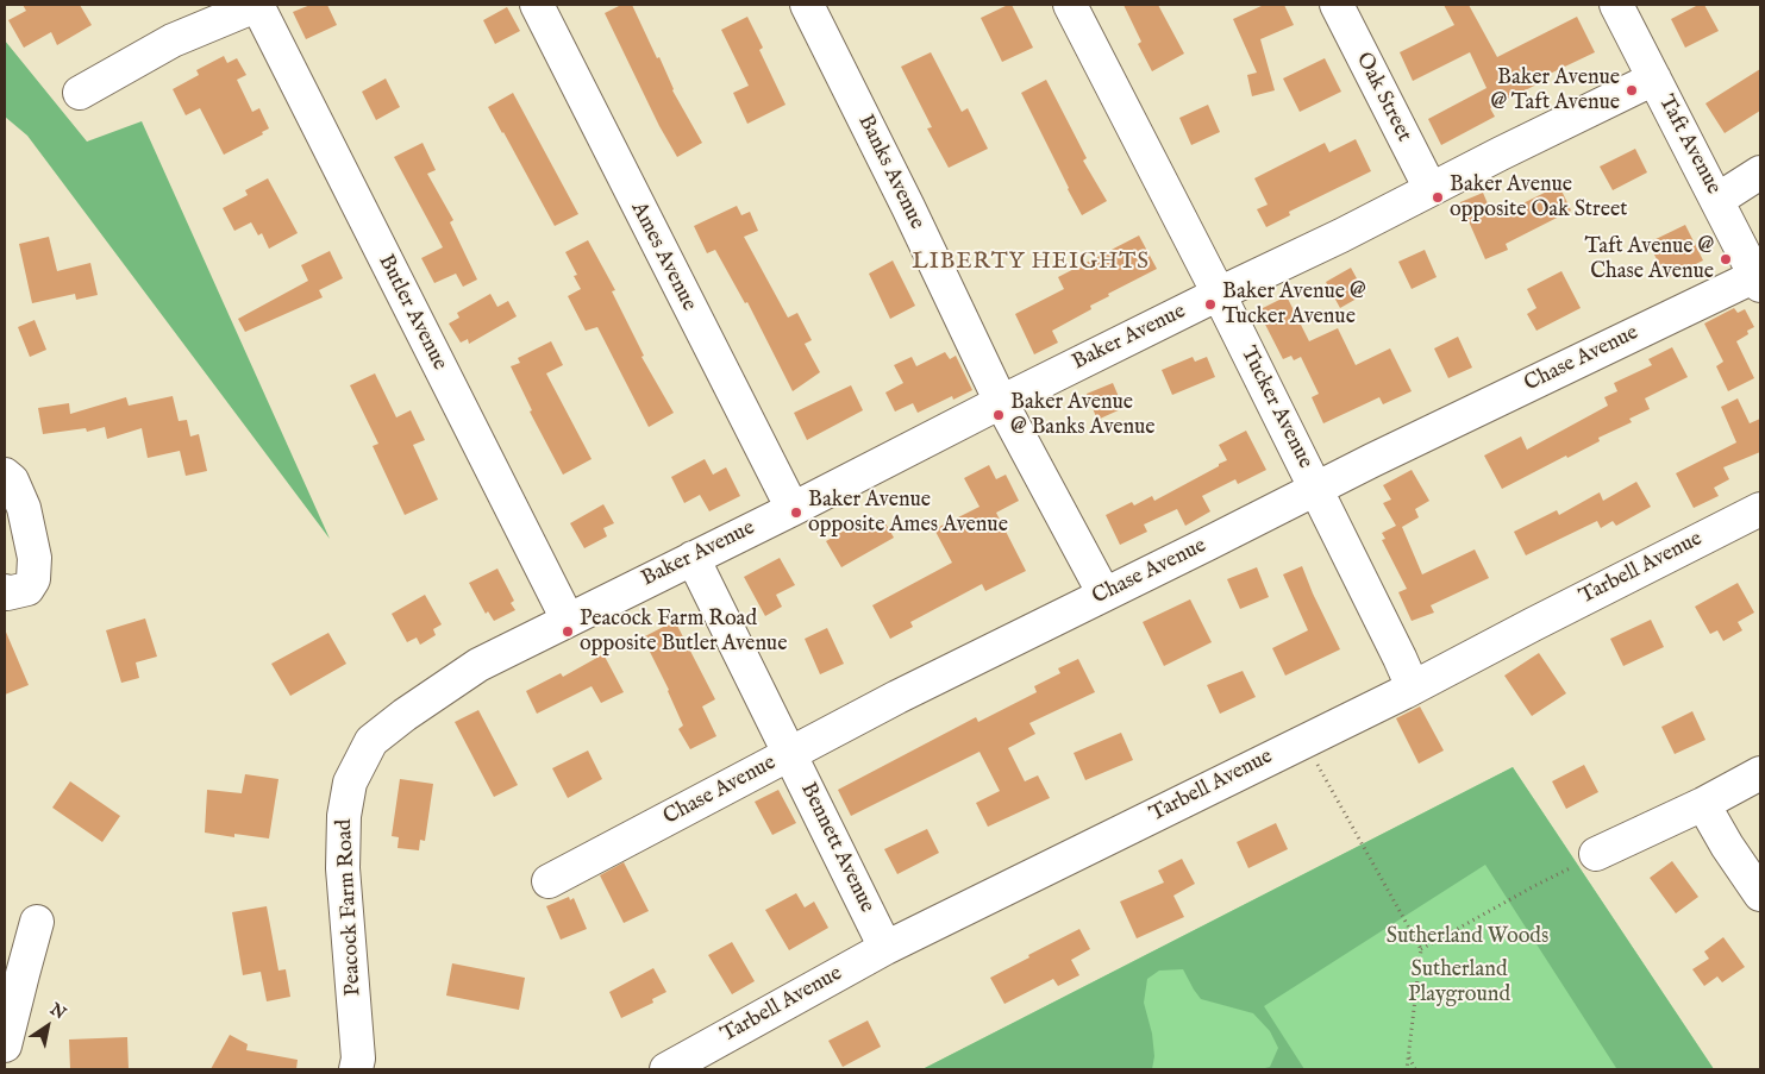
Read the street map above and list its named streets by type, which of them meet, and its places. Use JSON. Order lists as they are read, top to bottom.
{
  "streets": {
    "street": [
      "Oak Street",
      "Taft Avenue",
      "Banks Avenue",
      "Ames Avenue",
      "Butler Avenue",
      "Baker Avenue",
      "Chase Avenue",
      "Tucker Avenue",
      "Tarbell Avenue",
      "Bennett Avenue",
      "Peacock Farm Road"
    ]
  },
  "crossings": [
    ["Oak Street", "Baker Avenue"],
    ["Taft Avenue", "Baker Avenue"],
    ["Taft Avenue", "Chase Avenue"],
    ["Banks Avenue", "Baker Avenue"],
    ["Banks Avenue", "Chase Avenue"],
    ["Ames Avenue", "Baker Avenue"],
    ["Butler Avenue", "Baker Avenue"],
    ["Baker Avenue", "Tucker Avenue"],
    ["Baker Avenue", "Bennett Avenue"],
    ["Baker Avenue", "Peacock Farm Road"],
    ["Chase Avenue", "Tucker Avenue"],
    ["Chase Avenue", "Bennett Avenue"],
    ["Tucker Avenue", "Tarbell Avenue"],
    ["Tarbell Avenue", "Bennett Avenue"]
  ],
  "districts": ["LIBERTY HEIGHTS"],
  "parks": ["Sutherland Woods", "Sutherland Playground"],
  "places": [
    "Baker Avenue @ Taft Avenue",
    "Baker Avenue opposite Oak Street",
    "Taft Avenue @ Chase Avenue",
    "Baker Avenue @ Tucker Avenue",
    "Baker Avenue @ Banks Avenue",
    "Baker Avenue opposite Ames Avenue",
    "Peacock Farm Road opposite Butler Avenue"
  ],
  "north": "top right"
}
